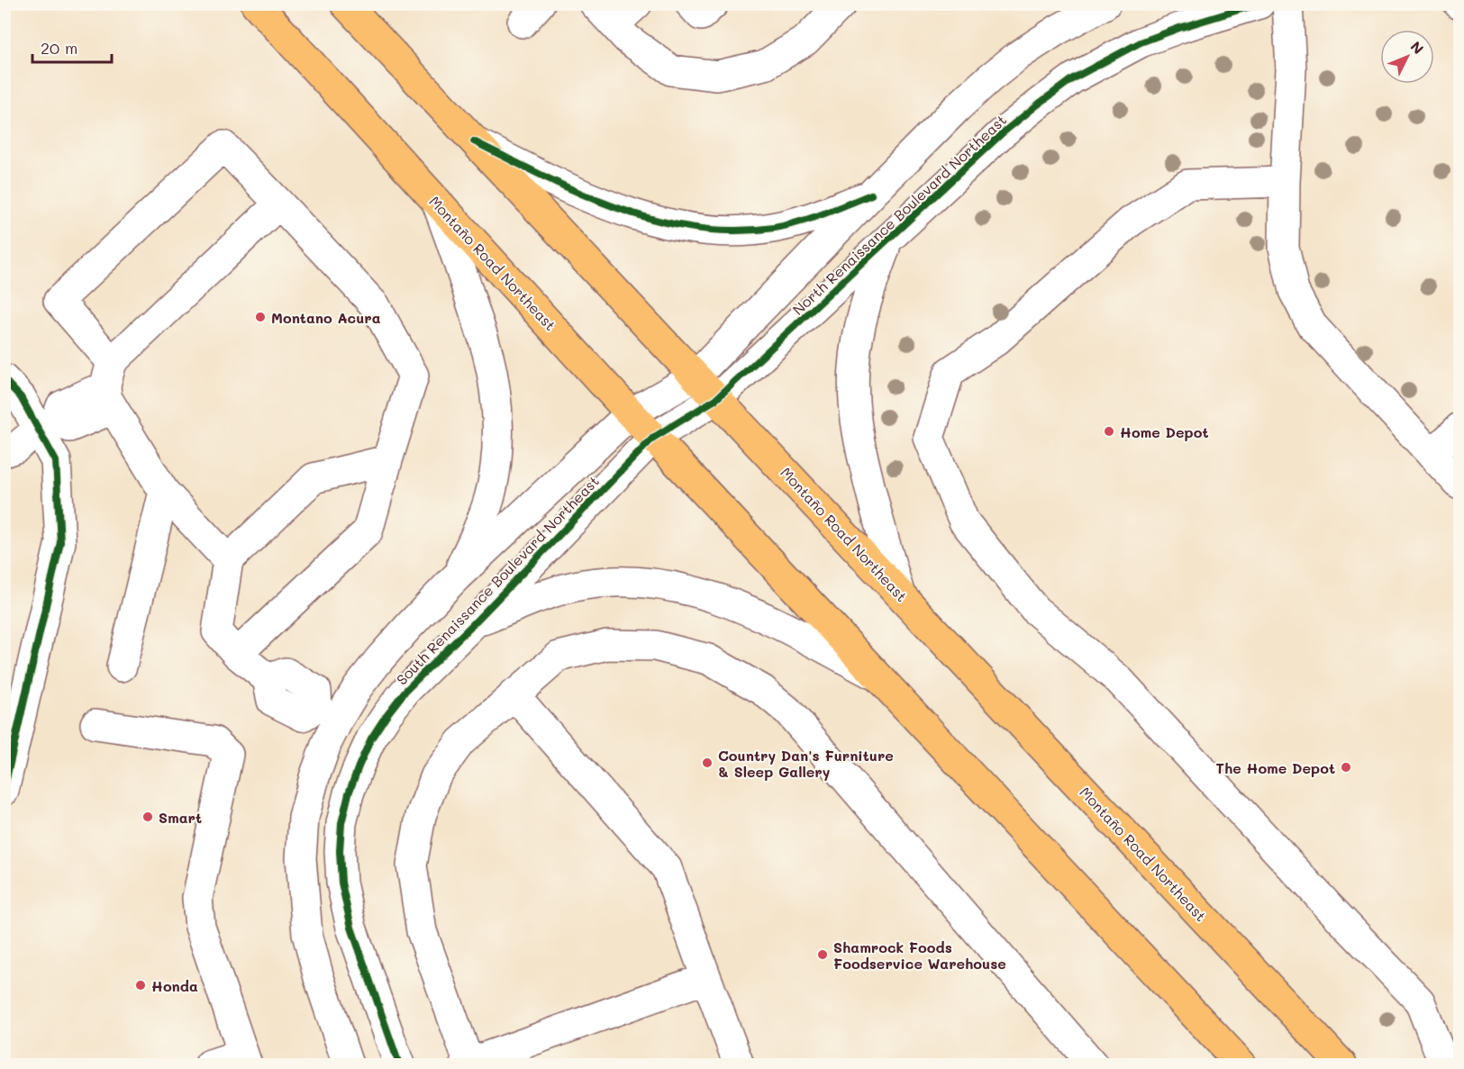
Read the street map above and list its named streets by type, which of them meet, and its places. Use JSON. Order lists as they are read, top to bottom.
{
  "streets": {
    "main road": ["Montaño Road Northeast"],
    "street": ["North Renaissance Boulevard Northeast", "South Renaissance Boulevard Northeast"]
  },
  "crossings": [
    ["North Renaissance Boulevard Northeast", "Montaño Road Northeast"],
    ["North Renaissance Boulevard Northeast", "South Renaissance Boulevard Northeast"],
    ["Montaño Road Northeast", "South Renaissance Boulevard Northeast"]
  ],
  "places": [
    "Montano Acura",
    "Home Depot",
    "Country Dan's Furniture & Sleep Gallery",
    "The Home Depot",
    "Smart",
    "Shamrock Foods Foodservice Warehouse",
    "Honda"
  ],
  "scale_bar": "20 m",
  "north": "top right"
}
